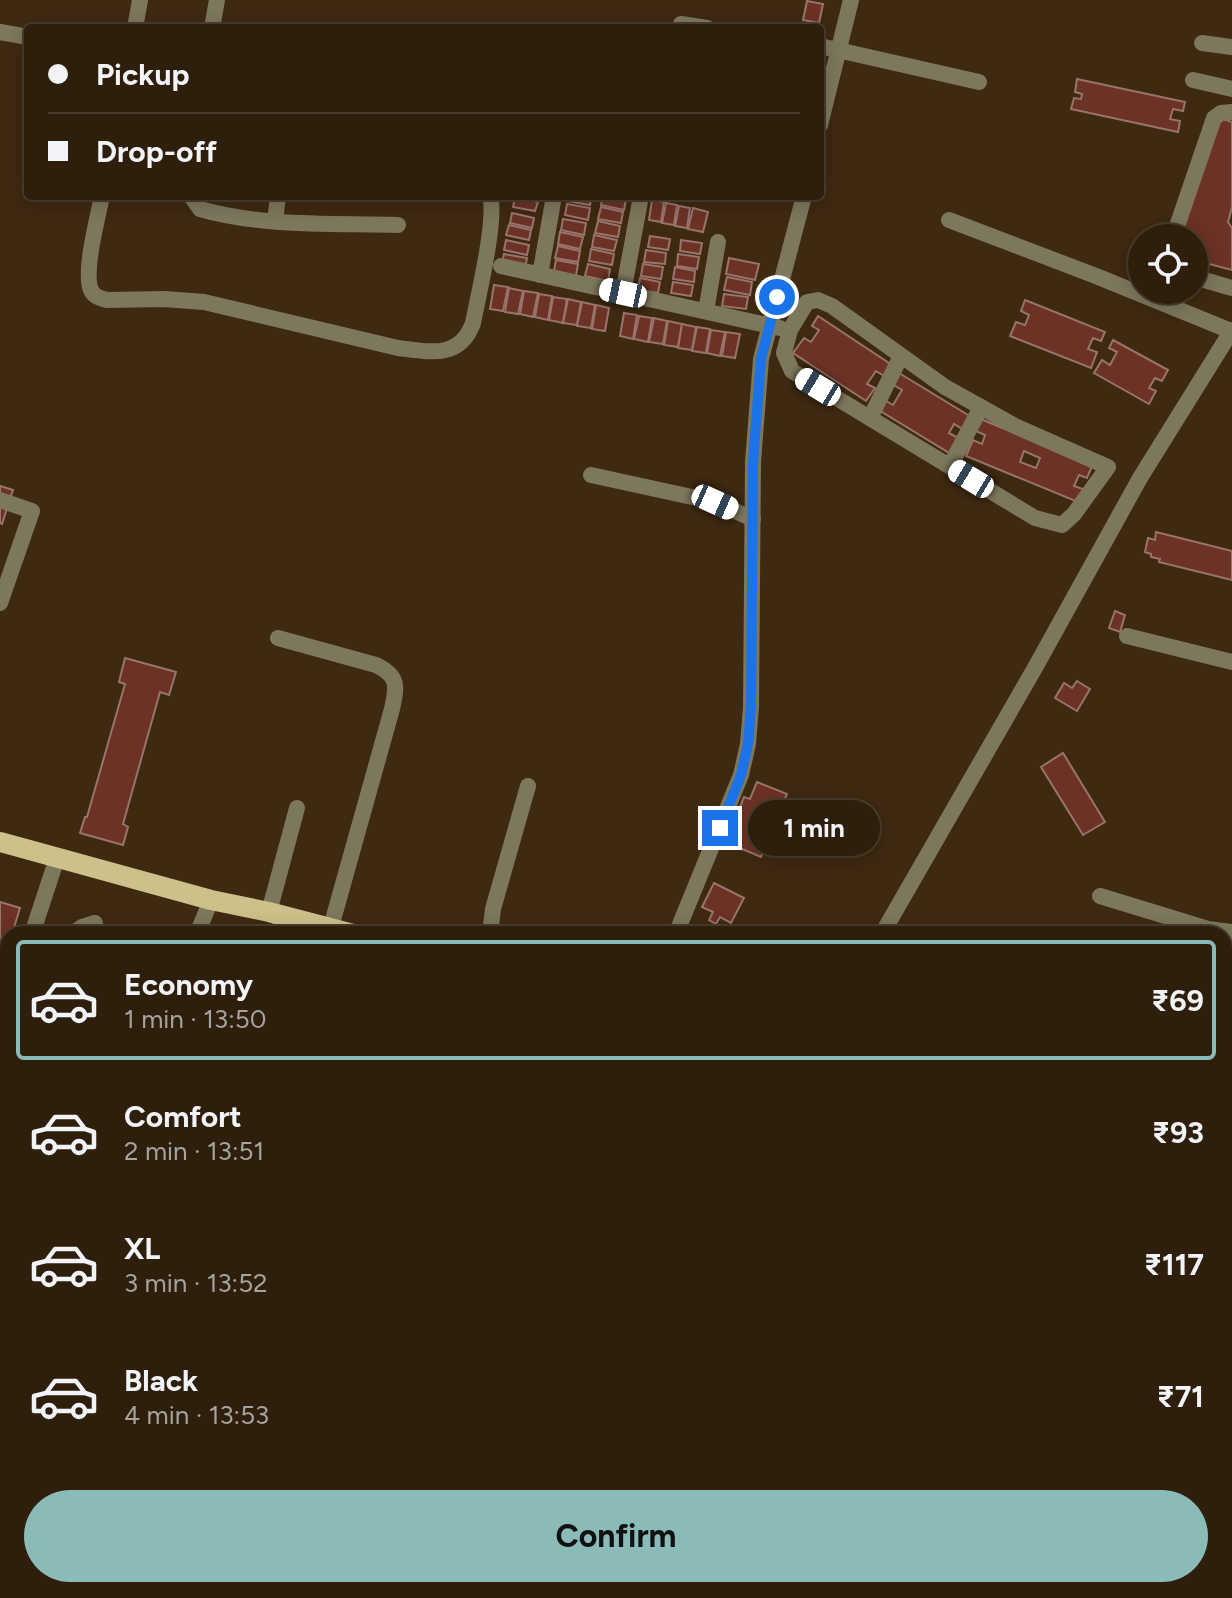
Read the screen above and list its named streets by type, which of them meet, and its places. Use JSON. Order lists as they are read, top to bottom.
{
  "page": {
    "banner": ["Pickup", "Drop-off"],
    "bubble": "1 min",
    "list": [
      {
        "name": "Economy",
        "note": "1 min · 13:50",
        "value": "₹69"
      },
      {
        "name": "Comfort",
        "note": "2 min · 13:51",
        "value": "₹93"
      },
      {
        "name": "XL",
        "note": "3 min · 13:52",
        "value": "₹117"
      },
      {
        "name": "Black",
        "note": "4 min · 13:53",
        "value": "₹71"
      }
    ],
    "buttons": "Confirm"
  }
}
